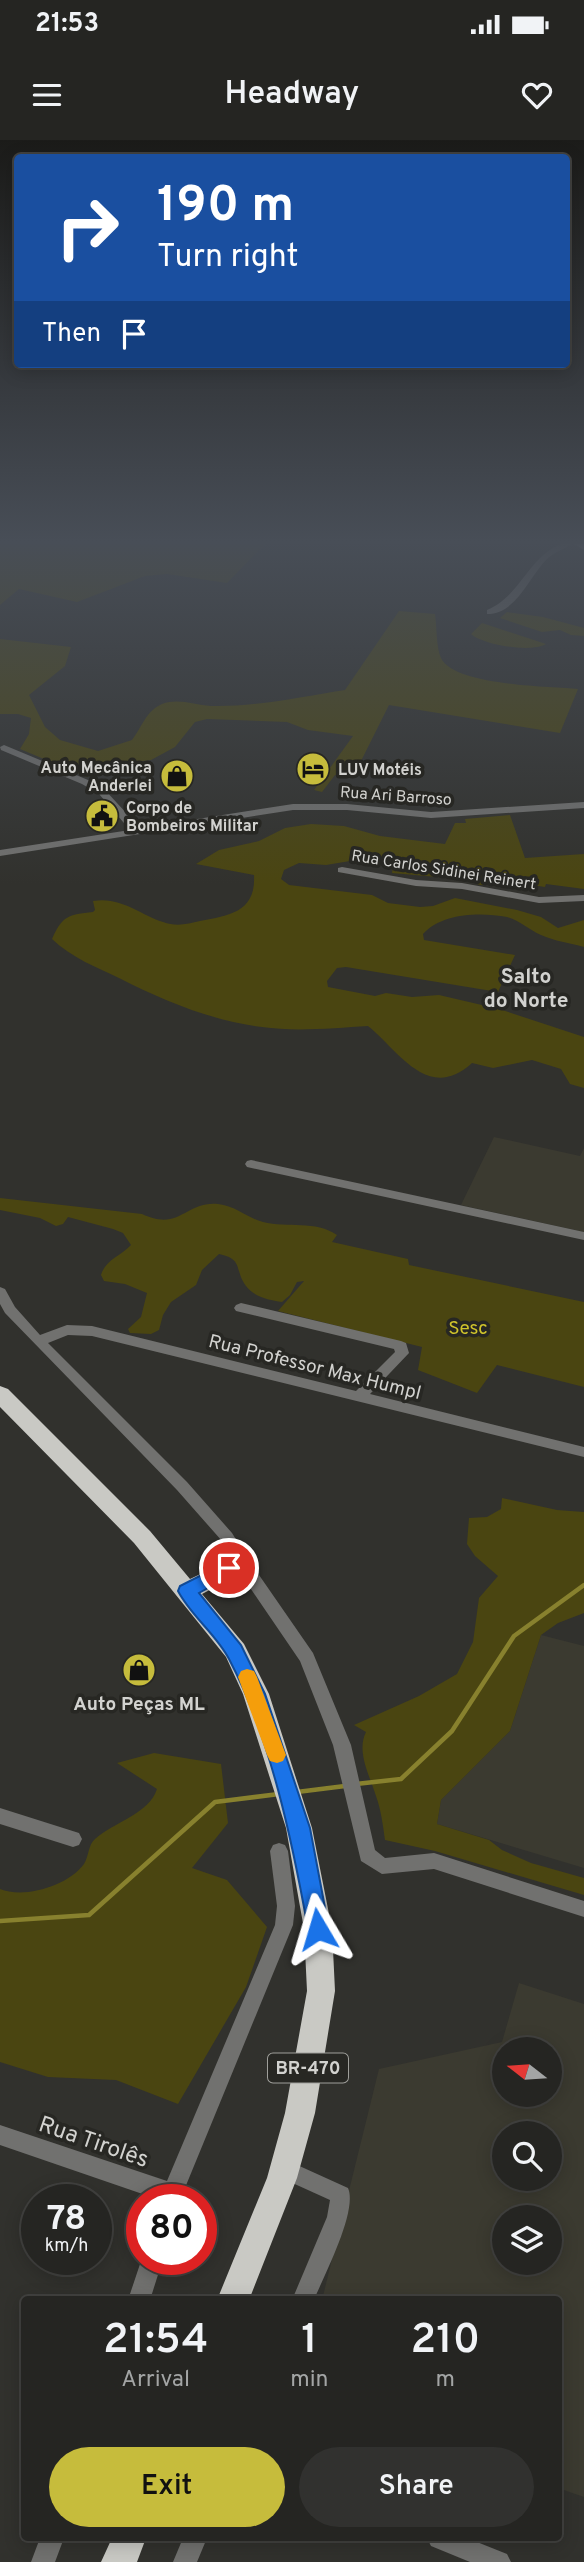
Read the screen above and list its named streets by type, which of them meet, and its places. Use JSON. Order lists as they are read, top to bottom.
{
  "streets": {
    "highway": ["BR-470"],
    "street": [
      "Rua Ari Barroso",
      "Rua Carlos Sidinei Reinert",
      "Rua Professor Max Humpl",
      "Rua Tirolês"
    ]
  },
  "districts": ["Salto do Norte"],
  "parks": ["Sesc"],
  "places": {
    "hotel": ["LUV Motéis"],
    "shop": ["Auto Mecânica Anderlei", "Auto Peças ML"],
    "public building": ["Corpo de Bombeiros Militar"]
  },
  "north": "left",
  "page": {
    "status": "21:53",
    "header": "Headway",
    "turn": ["190 m", "Turn right"],
    "then": "Then",
    "speed": "78 km/h",
    "limit": "80",
    "eta": [
      "21:54",
      "Arrival",
      "1",
      "min",
      "210",
      "m"
    ],
    "buttons": ["Exit", "Share"]
  }
}
